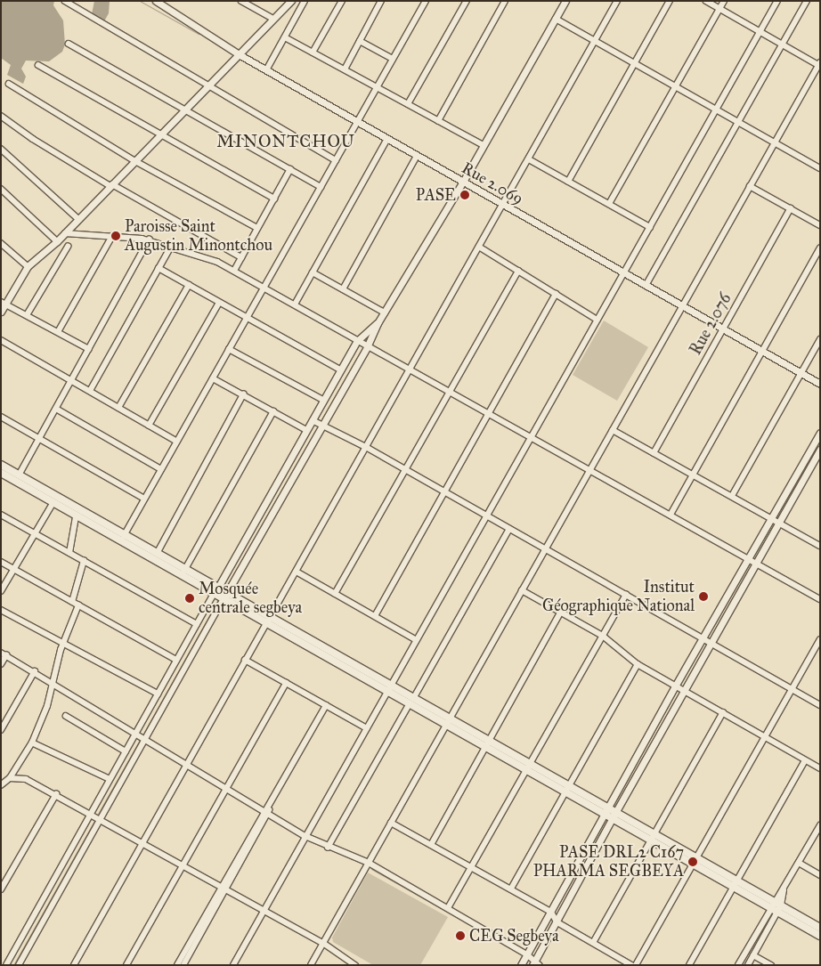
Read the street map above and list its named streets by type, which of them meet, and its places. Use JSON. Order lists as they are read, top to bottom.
{
  "streets": {
    "street": ["Rue 2.069", "Rue 2.076"]
  },
  "crossings": [
    ["Rue 2.069", "Rue 2.076"]
  ],
  "districts": ["MINONTCHOU"],
  "places": [
    "PASE",
    "Paroisse Saint Augustin Minontchou",
    "Institut Géographique National",
    "Mosquée centrale segbeya",
    "PASE DRL2 C167 PHARMA SEGBEYA",
    "CEG Segbeya"
  ]
}
